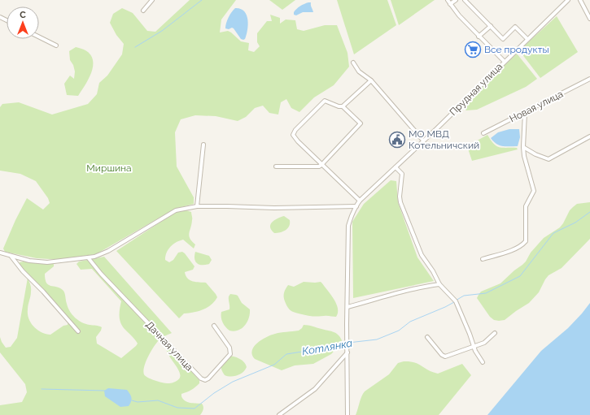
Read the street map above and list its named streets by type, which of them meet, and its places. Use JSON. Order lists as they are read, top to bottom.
{
  "streets": {
    "street": ["Прудная улица", "Новая улица", "Дачная улица"]
  },
  "water": ["Котлянка"],
  "parks": ["Миршина"],
  "places": {
    "supermarket": ["Все продукты"],
    "public building": ["МО МВД Котельничский"]
  },
  "north": "top"
}
